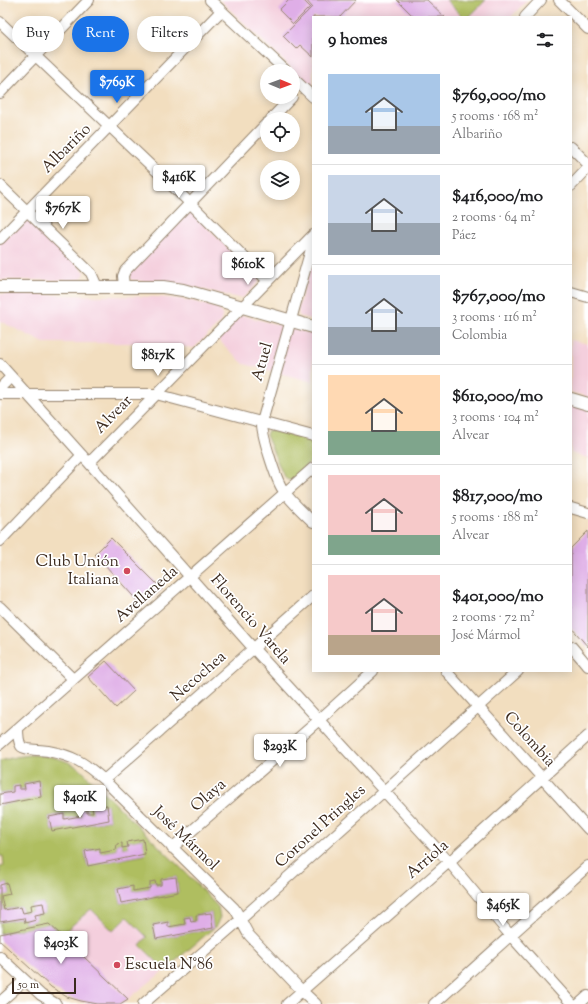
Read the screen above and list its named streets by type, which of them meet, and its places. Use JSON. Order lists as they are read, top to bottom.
{
  "streets": {
    "street": [
      "Albariño",
      "Atuel",
      "Alvear",
      "Avellaneda",
      "Florencio Varela",
      "Necochea",
      "Colombia",
      "Olaya",
      "Coronel Pringles",
      "José Mármol",
      "Arriola"
    ]
  },
  "crossings": [
    ["Atuel", "Alvear"],
    ["Atuel", "Avellaneda"],
    ["Alvear", "Florencio Varela"],
    ["Avellaneda", "Florencio Varela"],
    ["Avellaneda", "José Mármol"],
    ["Florencio Varela", "Necochea"],
    ["Florencio Varela", "Olaya"],
    ["Florencio Varela", "Coronel Pringles"],
    ["Florencio Varela", "Arriola"],
    ["Necochea", "José Mármol"],
    ["Colombia", "Coronel Pringles"],
    ["Colombia", "Arriola"],
    ["Olaya", "José Mármol"],
    ["Coronel Pringles", "José Mármol"],
    ["José Mármol", "Arriola"]
  ],
  "places": ["Club Unión Italiana", "Escuela N°86"],
  "scale_bar": "50 m",
  "north": "right",
  "page": {
    "chip": ["Buy", "Rent", "Filters"],
    "heading": "9 homes",
    "list": [
      {
        "name": "$769,000/mo",
        "note": "5 rooms · 168 m² · Albariño"
      },
      {
        "name": "$416,000/mo",
        "note": "2 rooms · 64 m² · Páez"
      },
      {
        "name": "$767,000/mo",
        "note": "3 rooms · 116 m² · Colombia"
      },
      {
        "name": "$610,000/mo",
        "note": "3 rooms · 104 m² · Alvear"
      },
      {
        "name": "$817,000/mo",
        "note": "5 rooms · 188 m² · Alvear"
      },
      {
        "name": "$401,000/mo",
        "note": "2 rooms · 72 m² · José Mármol"
      }
    ],
    "price": [
      "$769K",
      "$416K",
      "$767K",
      "$610K",
      "$817K",
      "$293K",
      "$401K",
      "$465K",
      "$403K"
    ],
    "scale": "50 m"
  }
}
